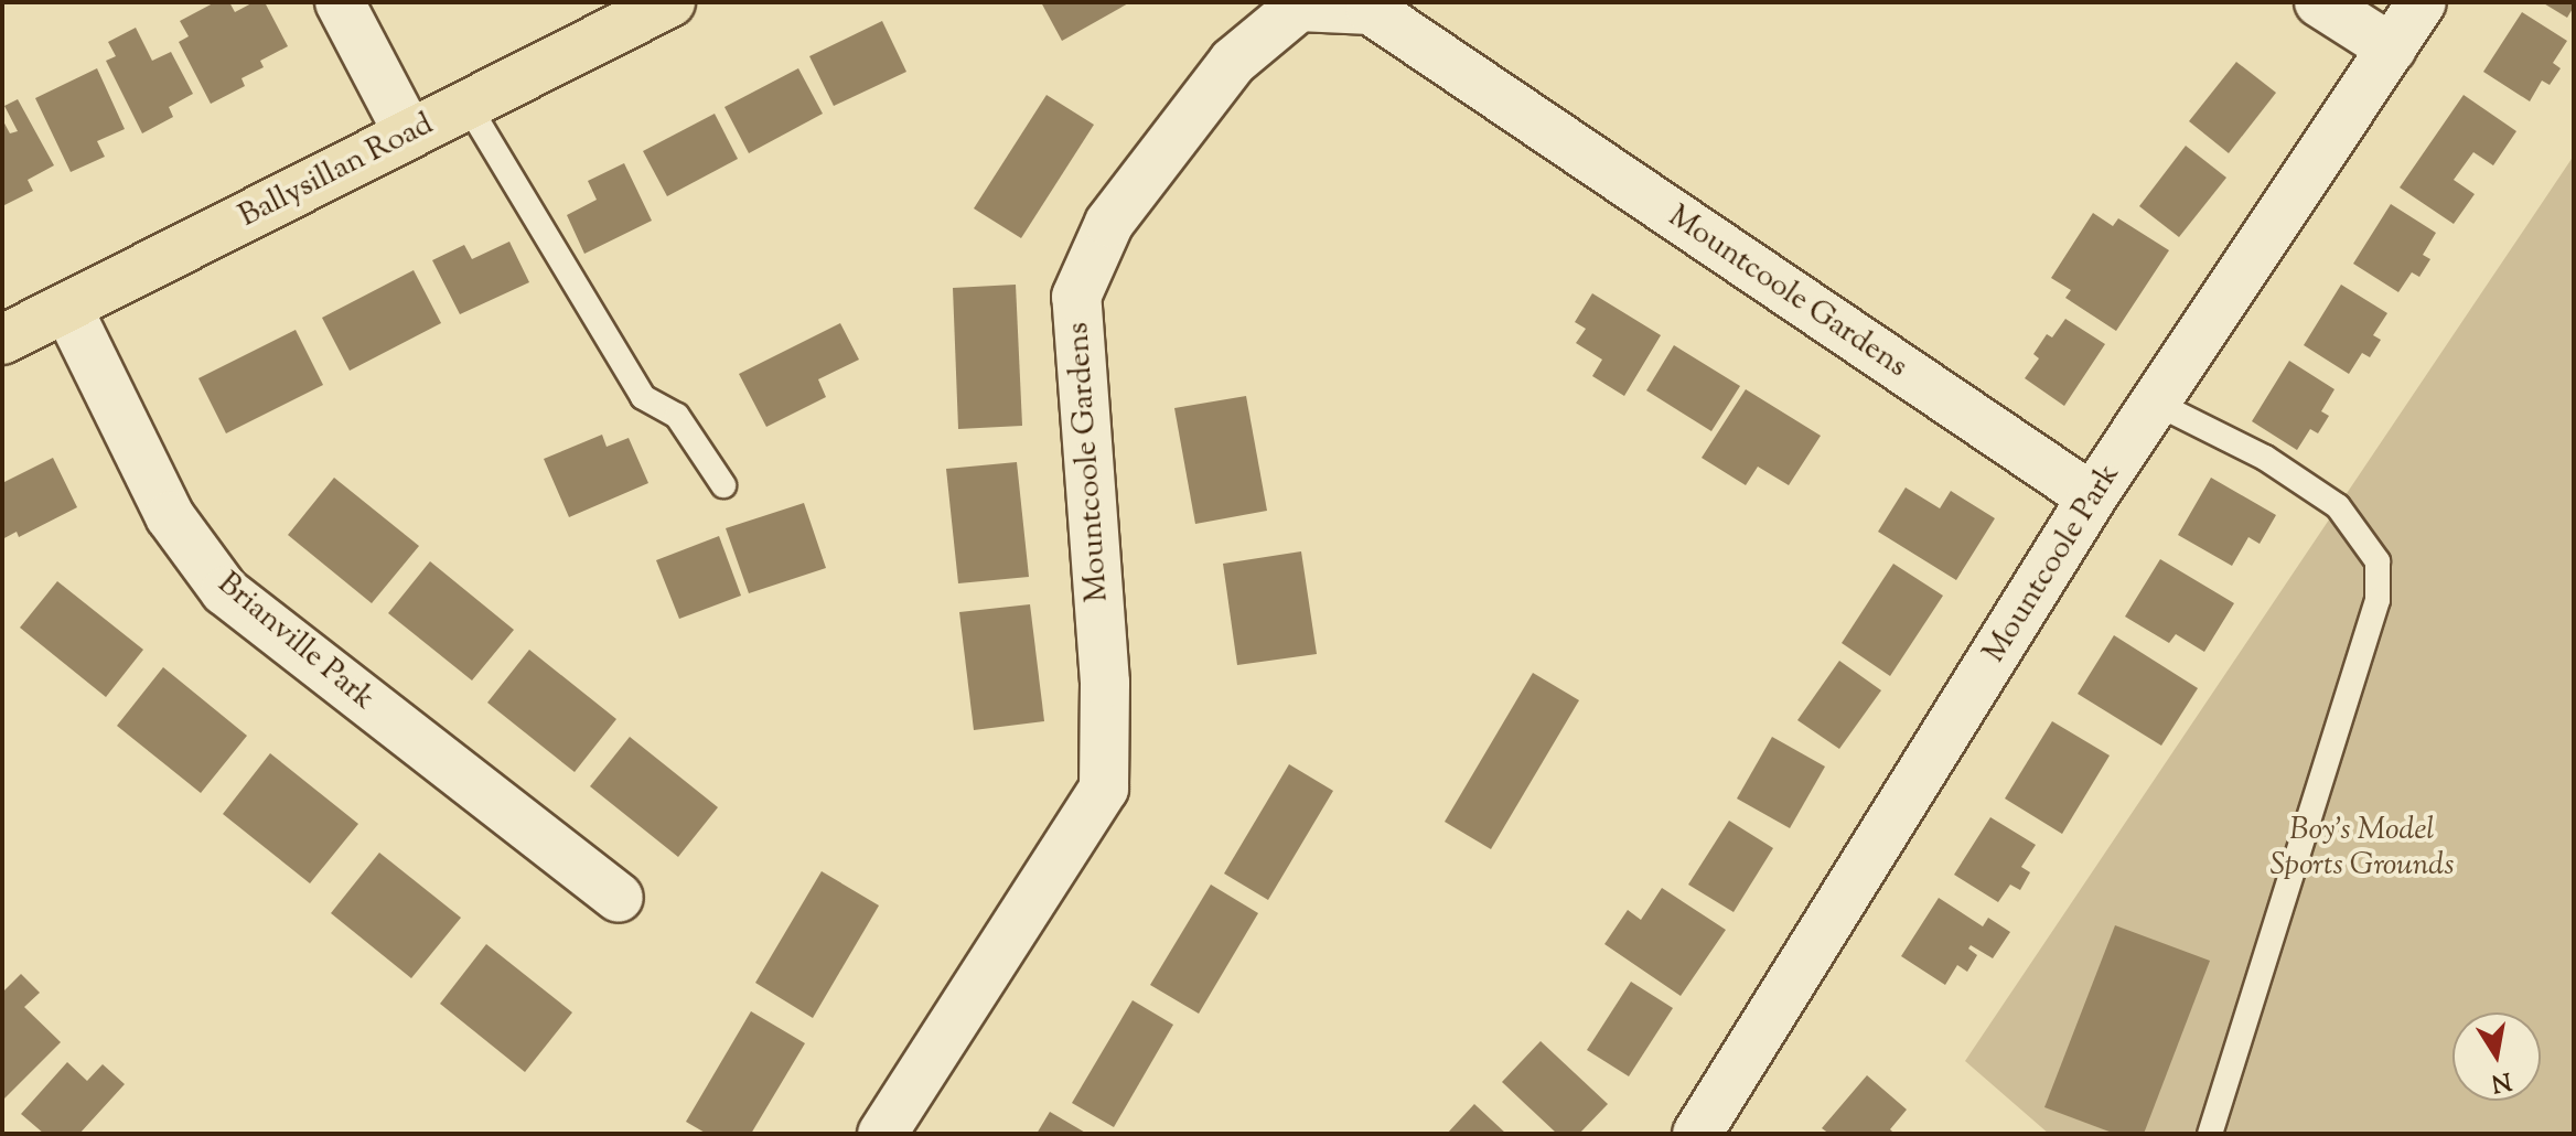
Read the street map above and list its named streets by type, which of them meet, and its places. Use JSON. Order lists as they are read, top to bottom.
{
  "streets": {
    "highway": ["Ballysillan Road"],
    "street": ["Mountcoole Gardens", "Mountcoole Park", "Brianville Park"]
  },
  "crossings": [
    ["Ballysillan Road", "Brianville Park"],
    ["Mountcoole Gardens", "Mountcoole Park"]
  ],
  "parks": ["Boy's Model Sports Grounds"],
  "north": "bottom"
}
